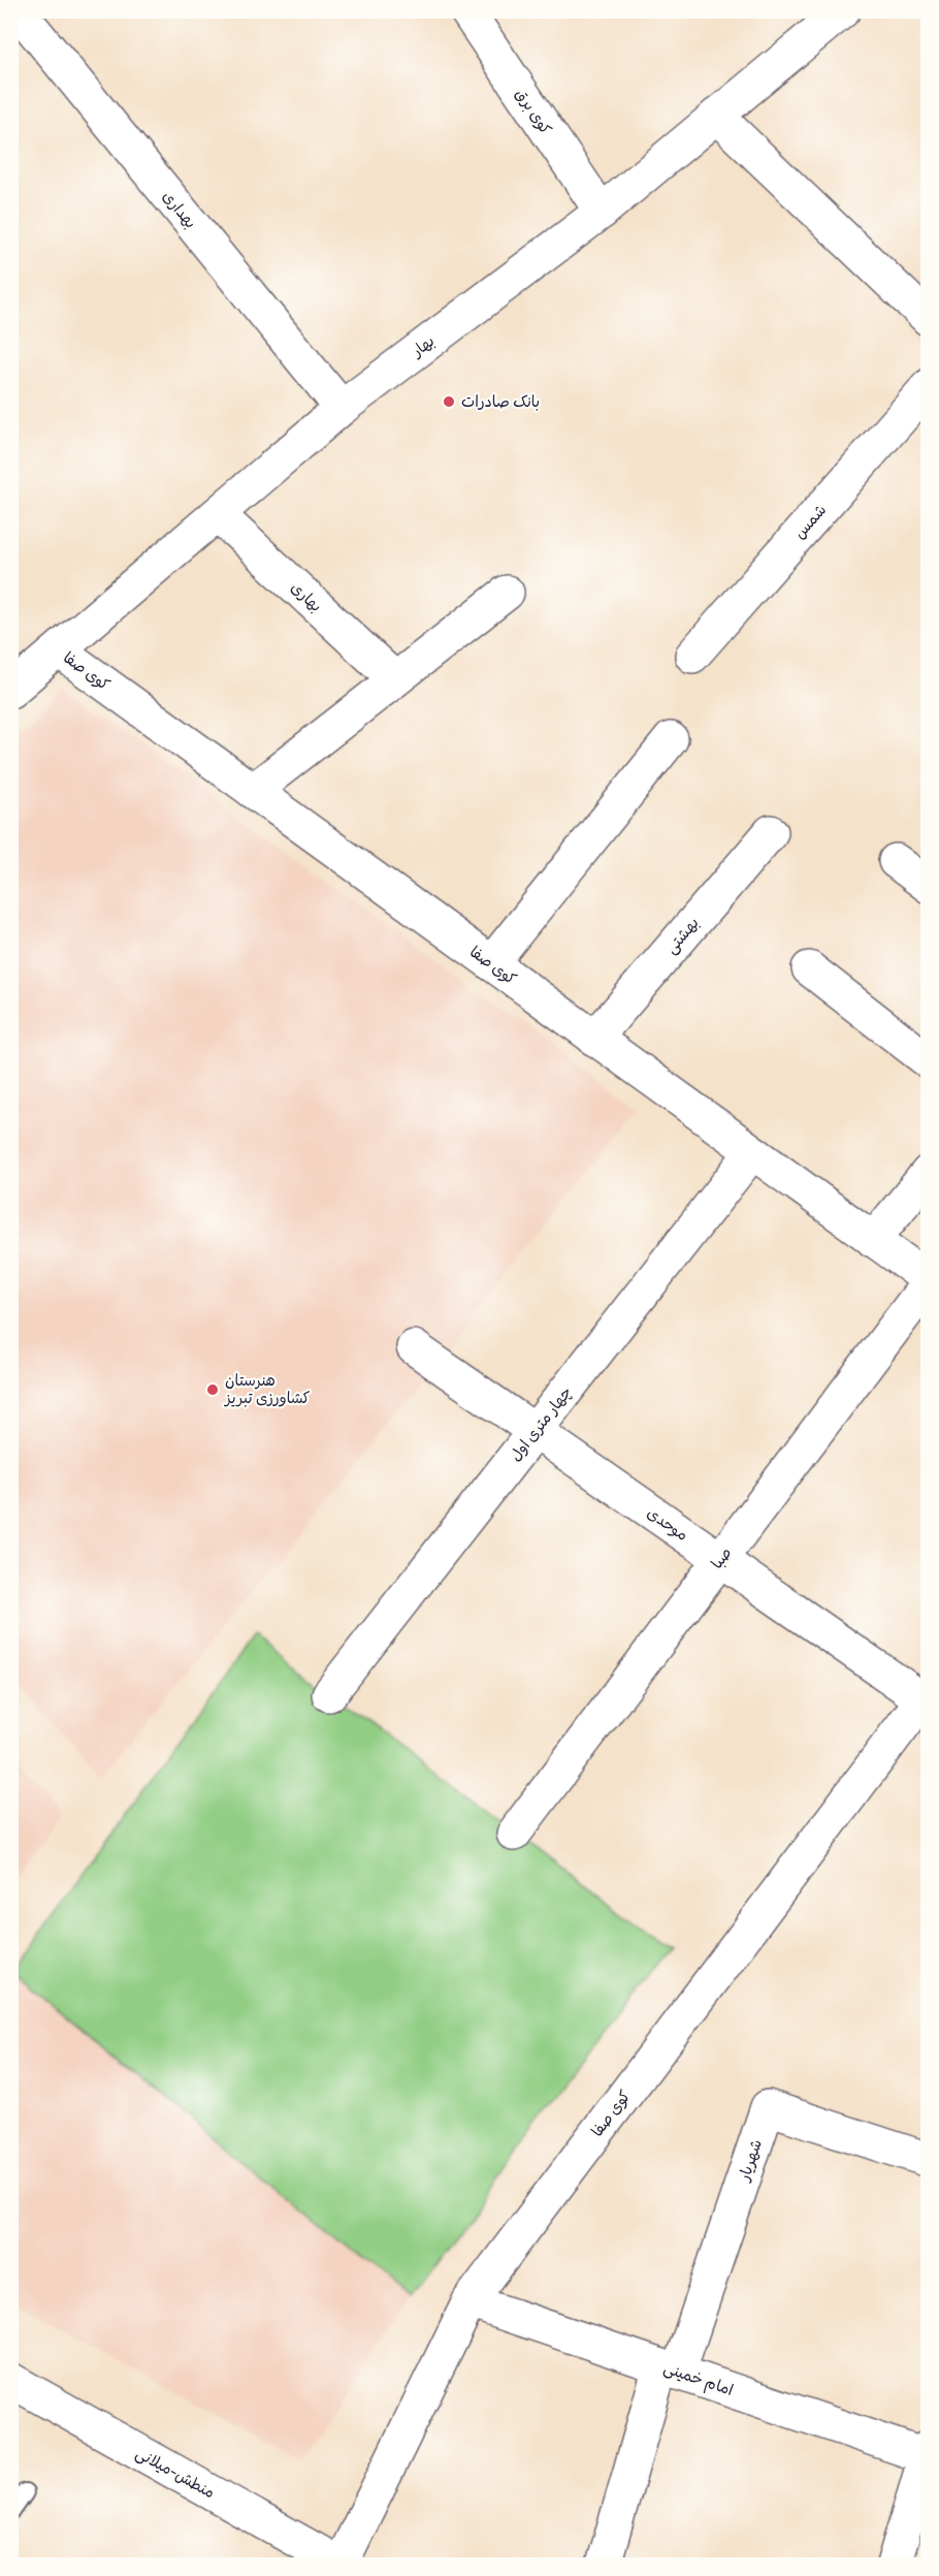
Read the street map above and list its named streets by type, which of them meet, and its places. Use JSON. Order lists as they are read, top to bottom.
{
  "streets": {
    "street": [
      "کوی برق",
      "بهداری",
      "بهار",
      "شمس",
      "بهاری",
      "کوی صفا",
      "بهشتی",
      "چهار متری اول",
      "موحدی",
      "صبا",
      "شهریار",
      "امام خمینی",
      "منطش-میلانی"
    ]
  },
  "crossings": [
    ["کوی برق", "بهار"],
    ["بهداری", "بهار"],
    ["بهار", "بهاری"],
    ["بهار", "کوی صفا"],
    ["کوی صفا", "بهشتی"],
    ["کوی صفا", "چهار متری اول"],
    ["کوی صفا", "موحدی"],
    ["کوی صفا", "صبا"],
    ["کوی صفا", "امام خمینی"],
    ["کوی صفا", "منطش-میلانی"],
    ["چهار متری اول", "موحدی"],
    ["موحدی", "صبا"],
    ["شهریار", "امام خمینی"]
  ],
  "places": ["بانک صادرات", "هنرستان کشاورزی تبریز"]
}
